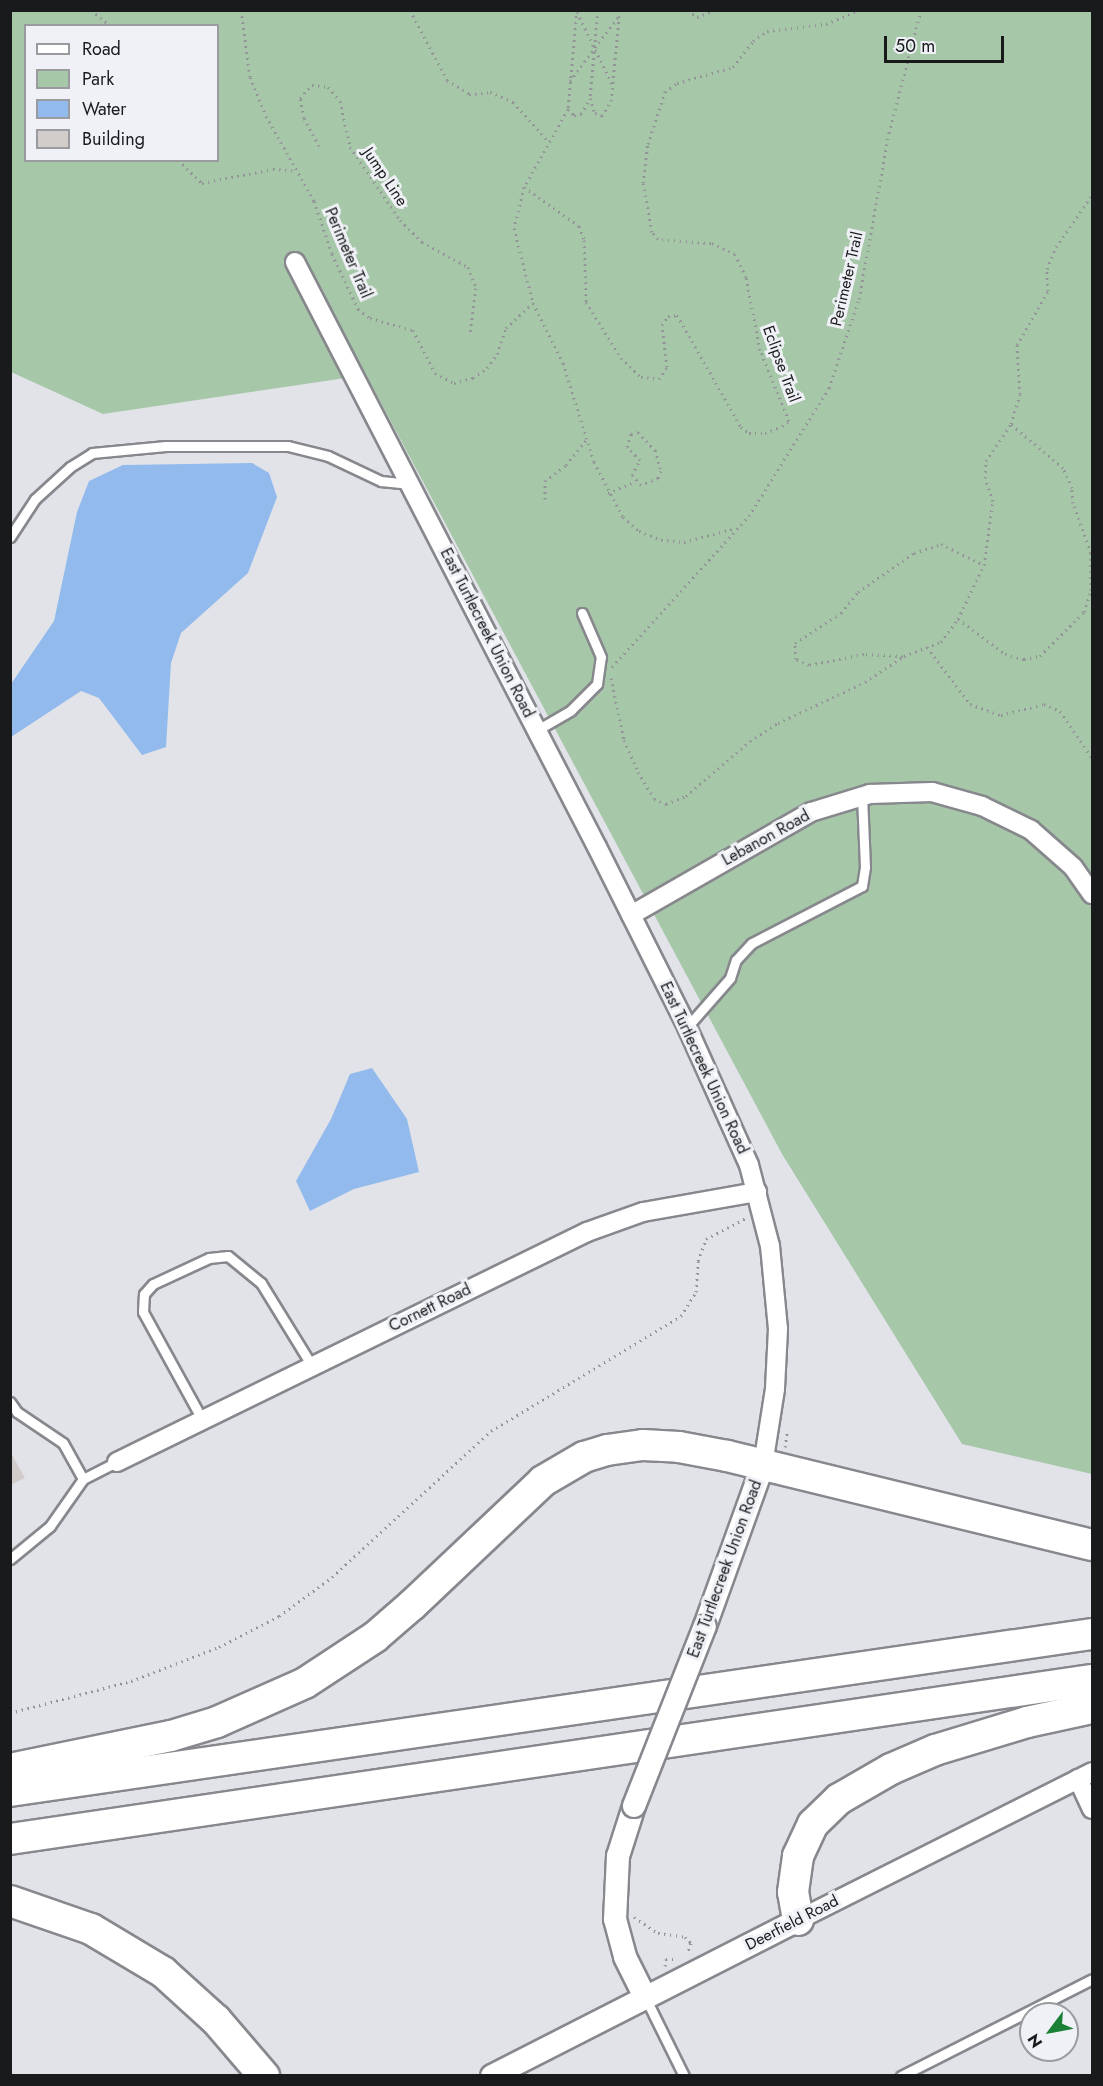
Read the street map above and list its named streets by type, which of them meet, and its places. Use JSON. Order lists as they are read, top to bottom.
{
  "streets": {
    "street": [
      "East Turtlecreek Union Road",
      "Lebanon Road",
      "Cornett Road",
      "Deerfield Road"
    ],
    "path": ["Jump Line", "Perimeter Trail", "Eclipse Trail"]
  },
  "crossings": [
    ["East Turtlecreek Union Road", "Lebanon Road"],
    ["East Turtlecreek Union Road", "Cornett Road"],
    ["East Turtlecreek Union Road", "Deerfield Road"]
  ],
  "legend": [
    "Road",
    "Park",
    "Water",
    "Building"
  ],
  "scale_bar": "50 m",
  "north": "bottom left"
}
